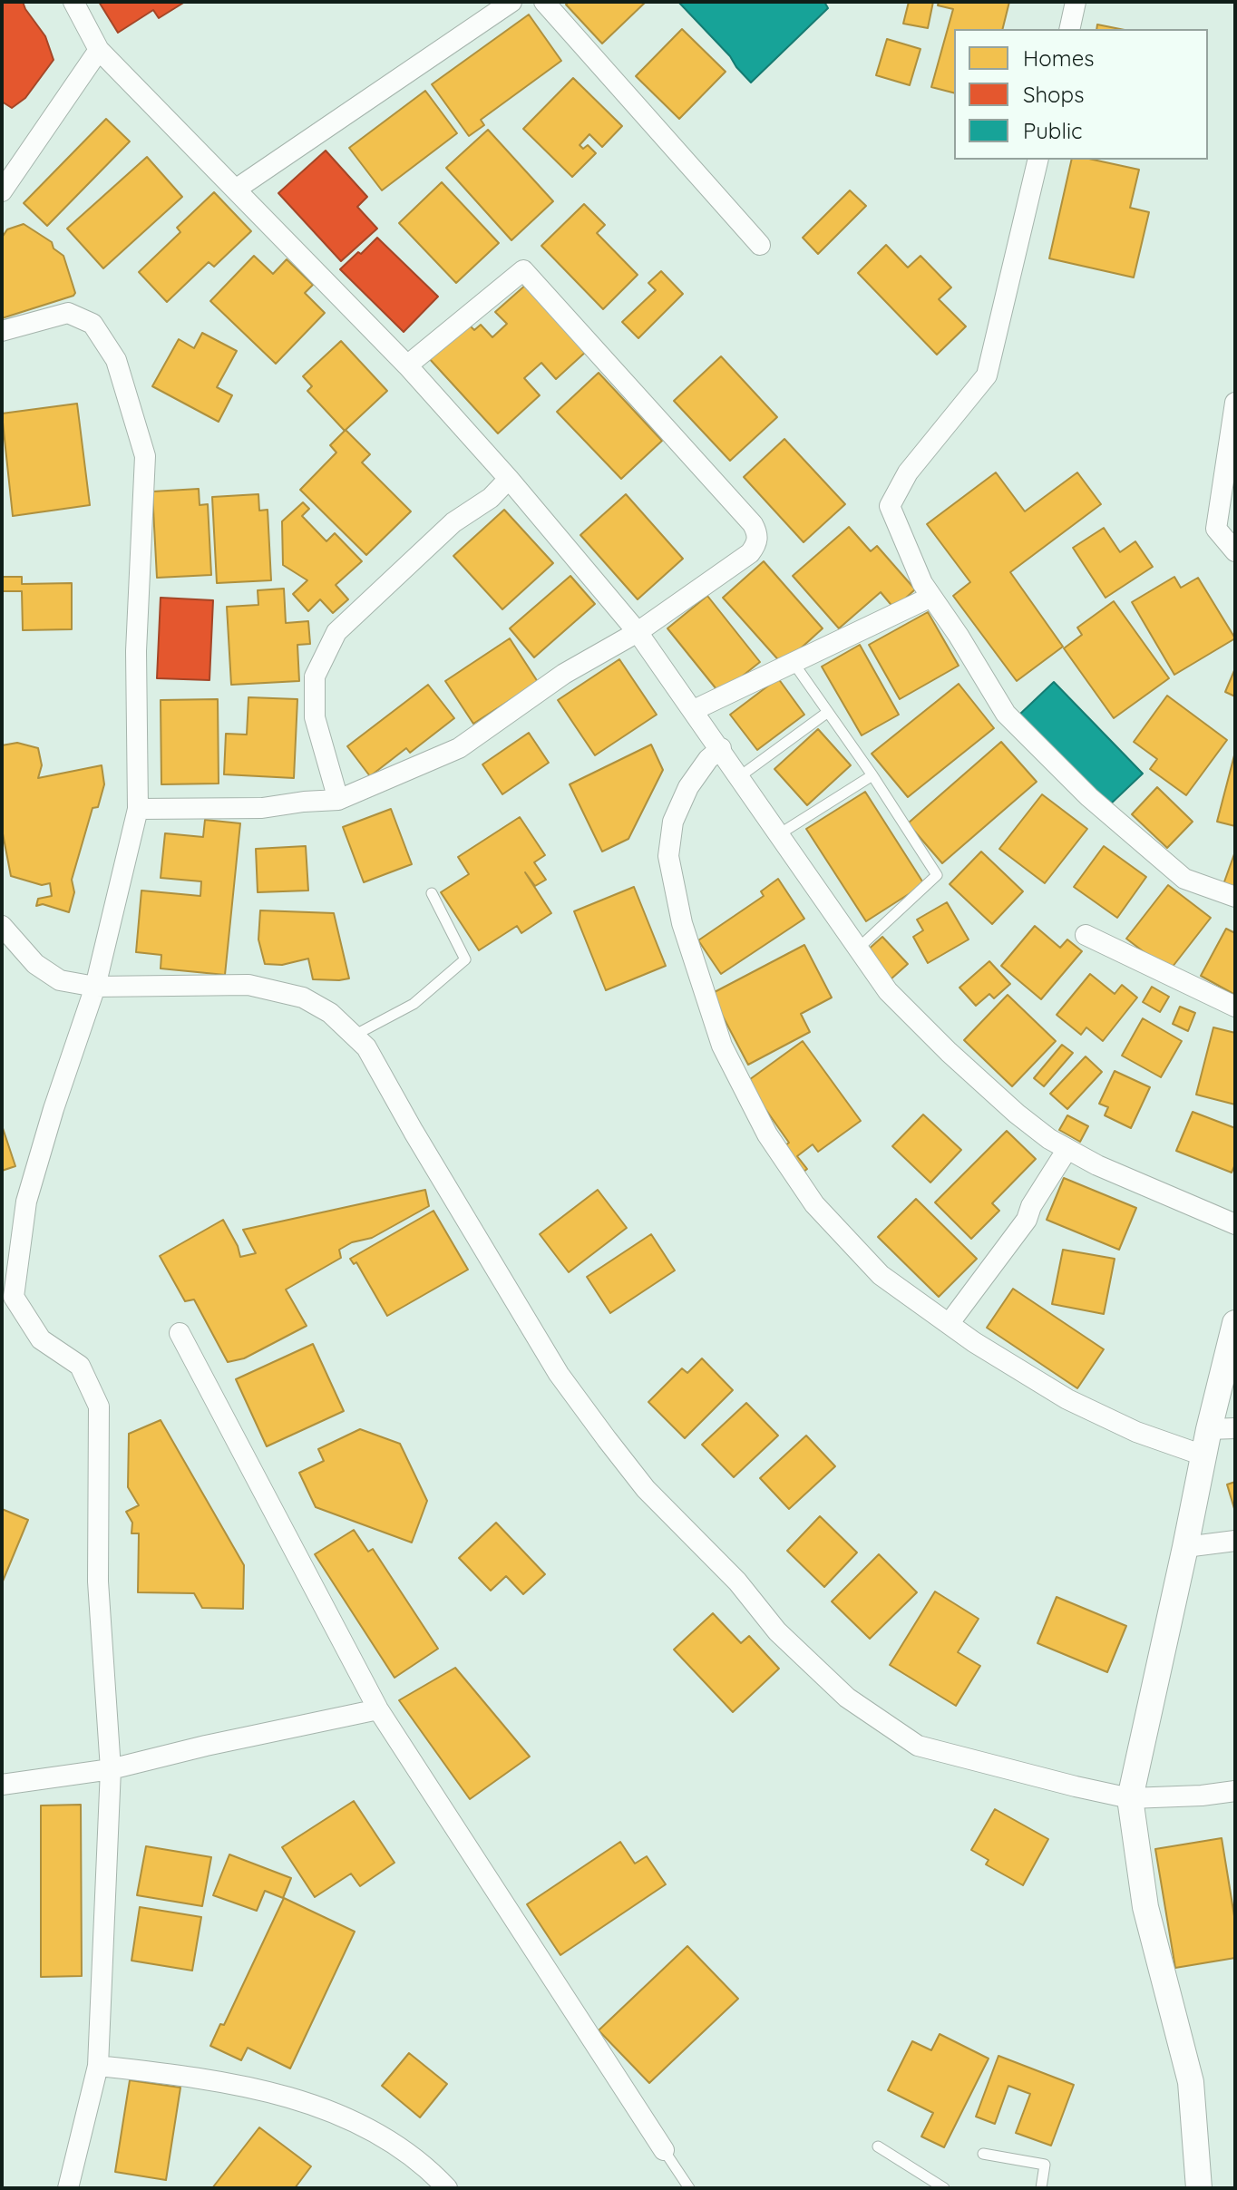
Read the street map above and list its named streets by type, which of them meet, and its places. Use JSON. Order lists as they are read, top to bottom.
{
  "legend": ["Homes", "Shops", "Public"]
}
